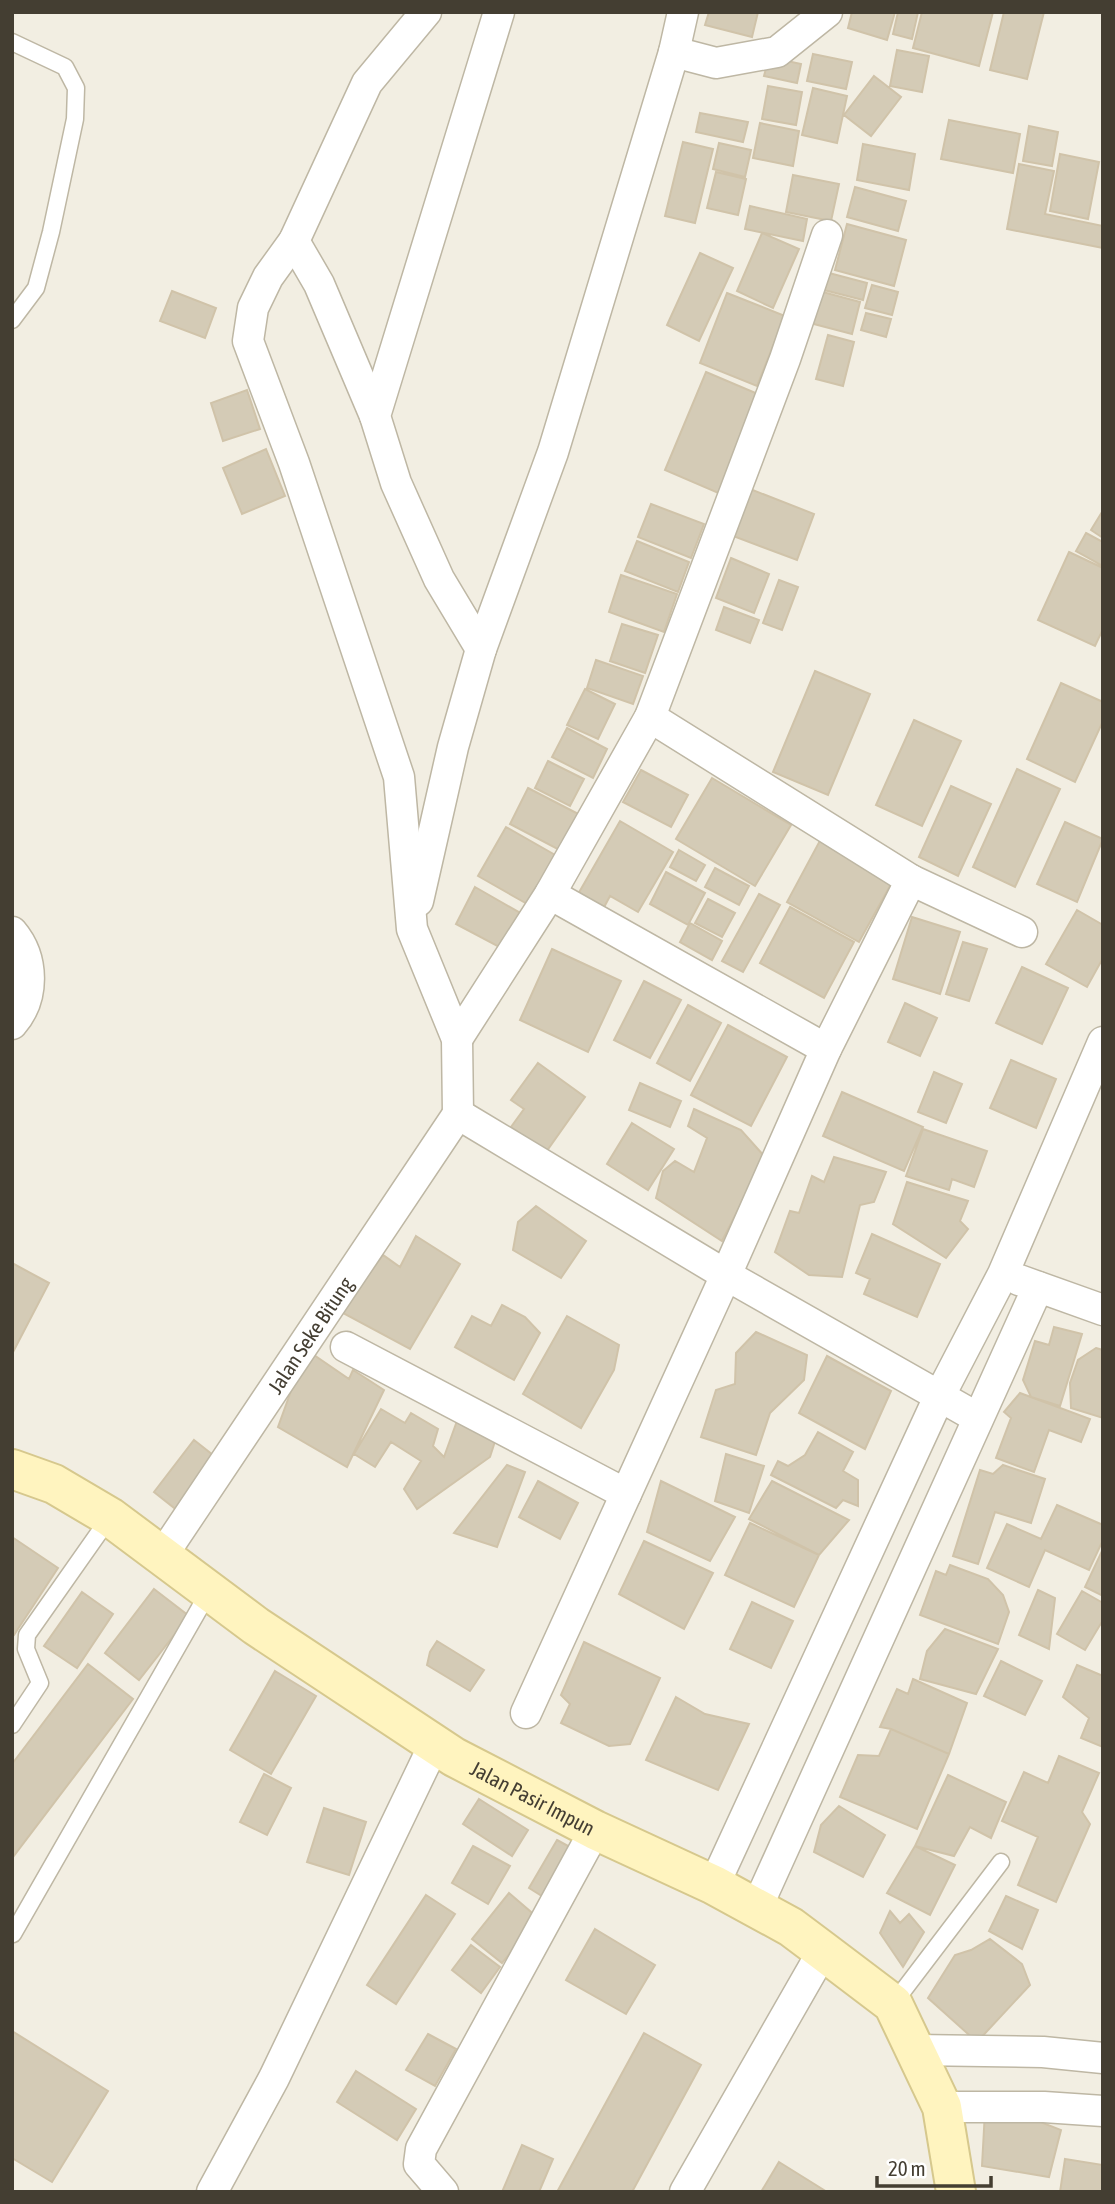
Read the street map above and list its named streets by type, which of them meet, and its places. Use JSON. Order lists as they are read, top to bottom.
{
  "streets": {
    "street": ["Jalan Seke Bitung", "Jalan Pasir Impun"]
  },
  "crossings": [
    ["Jalan Seke Bitung", "Jalan Pasir Impun"]
  ],
  "scale_bar": "20 m"
}
